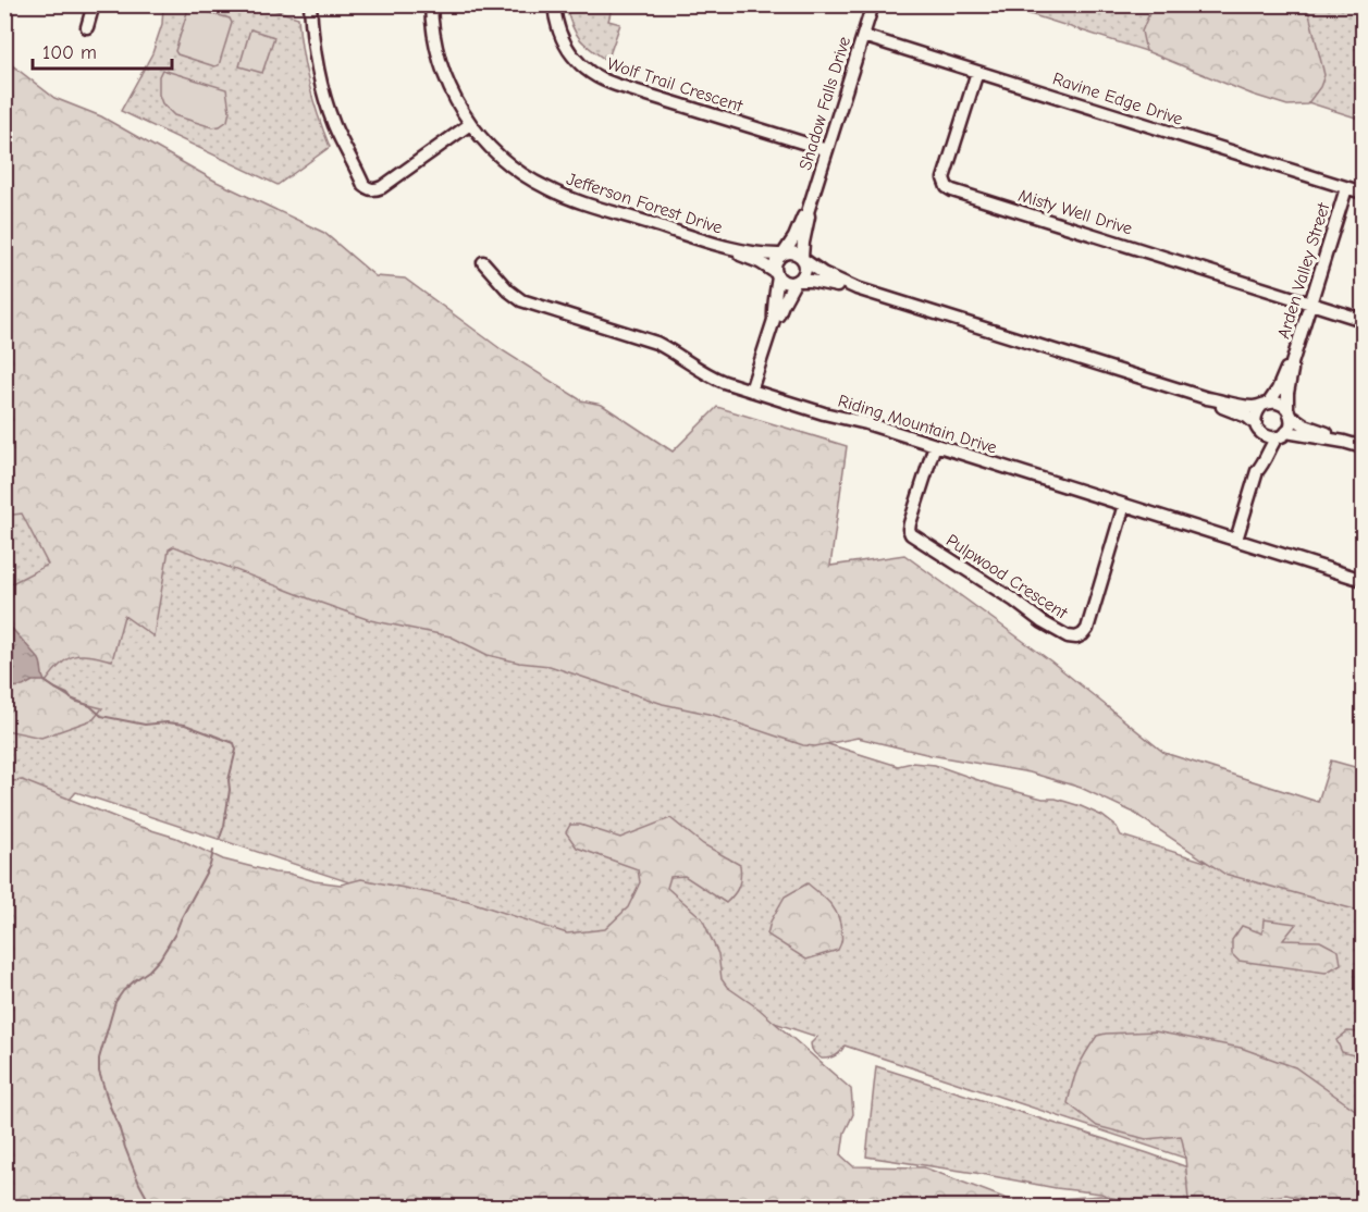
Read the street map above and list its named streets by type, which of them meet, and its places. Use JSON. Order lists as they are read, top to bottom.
{
  "streets": {
    "street": [
      "Wolf Trail Crescent",
      "Ravine Edge Drive",
      "Shadow Falls Drive",
      "Jefferson Forest Drive",
      "Misty Well Drive",
      "Arden Valley Street",
      "Riding Mountain Drive",
      "Pulpwood Crescent"
    ]
  },
  "crossings": [
    ["Wolf Trail Crescent", "Shadow Falls Drive"],
    ["Ravine Edge Drive", "Shadow Falls Drive"],
    ["Ravine Edge Drive", "Misty Well Drive"],
    ["Ravine Edge Drive", "Arden Valley Street"],
    ["Shadow Falls Drive", "Jefferson Forest Drive"],
    ["Misty Well Drive", "Arden Valley Street"],
    ["Riding Mountain Drive", "Pulpwood Crescent"]
  ],
  "scale_bar": "100 m"
}
